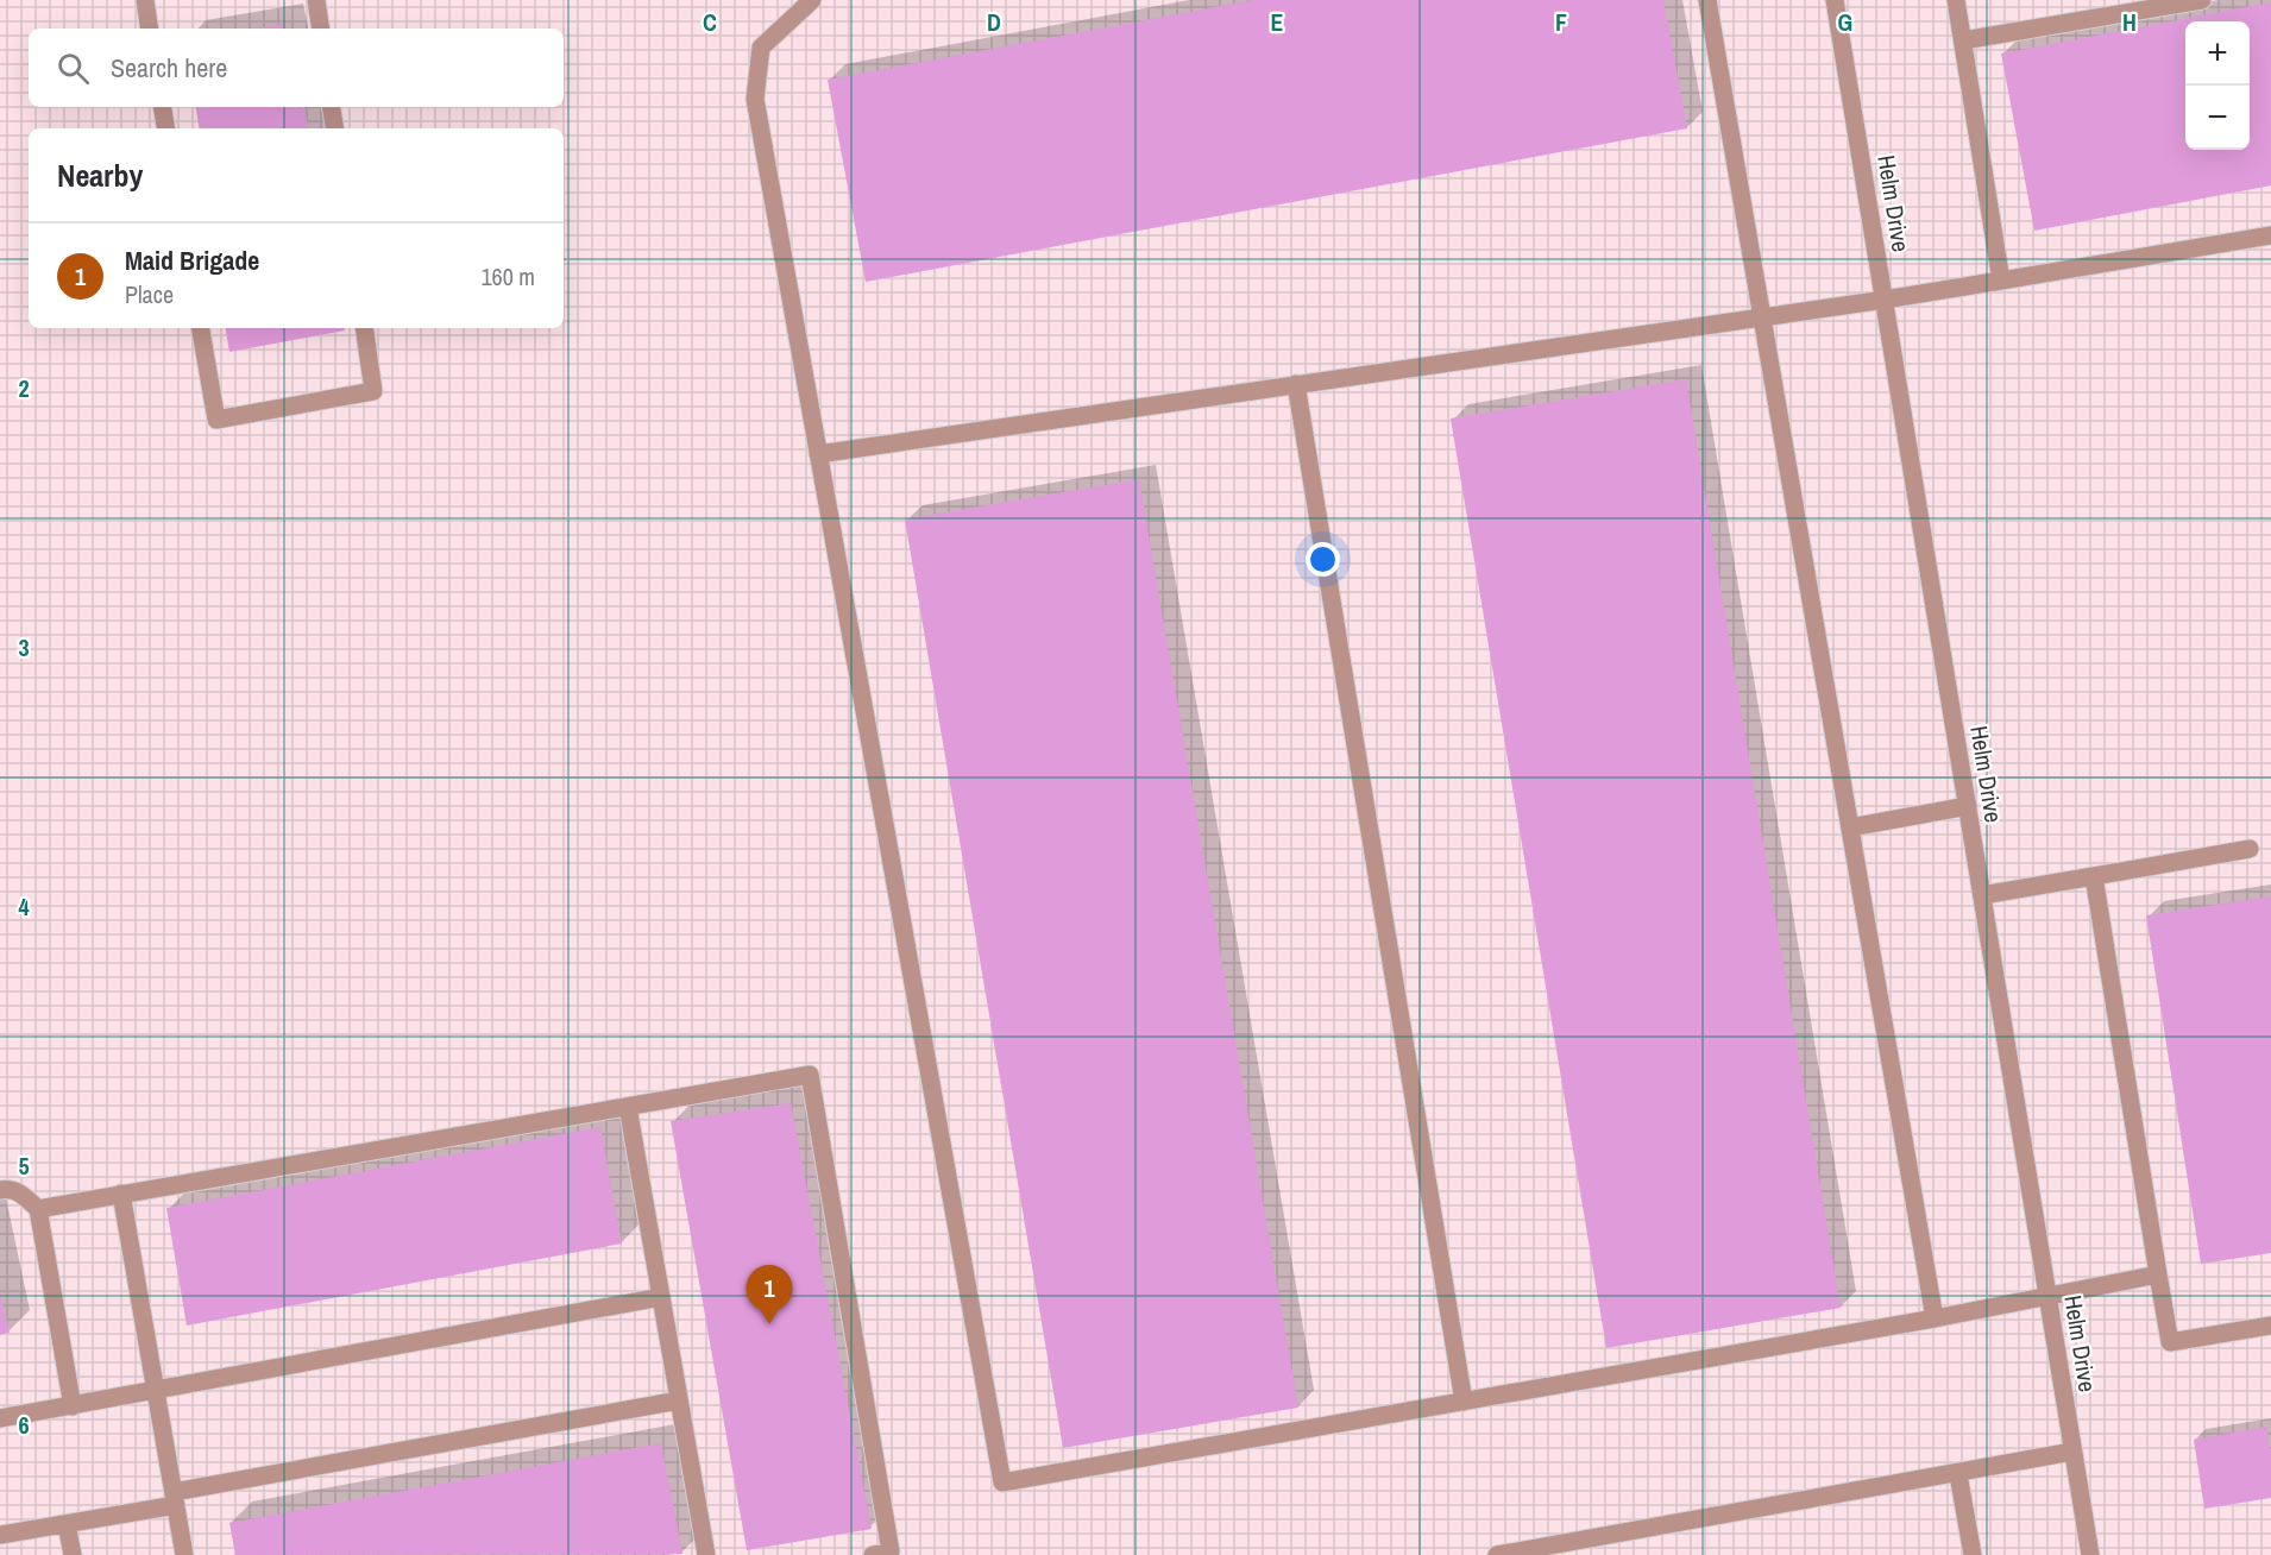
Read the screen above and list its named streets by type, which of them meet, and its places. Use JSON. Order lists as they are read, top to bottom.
{
  "streets": {
    "street": ["Helm Drive"]
  },
  "page": {
    "map_buttons": ["+", "−"],
    "search": "Search here",
    "heading": "Nearby",
    "list": [
      {
        "mark": "1",
        "name": "Maid Brigade",
        "note": "Place",
        "value": "160 m"
      }
    ],
    "pins": "1"
  },
  "grid": {
    "columns": [
      "C",
      "D",
      "E",
      "F",
      "G",
      "H"
    ],
    "rows": [
      "2",
      "3",
      "4",
      "5",
      "6"
    ]
  }
}
